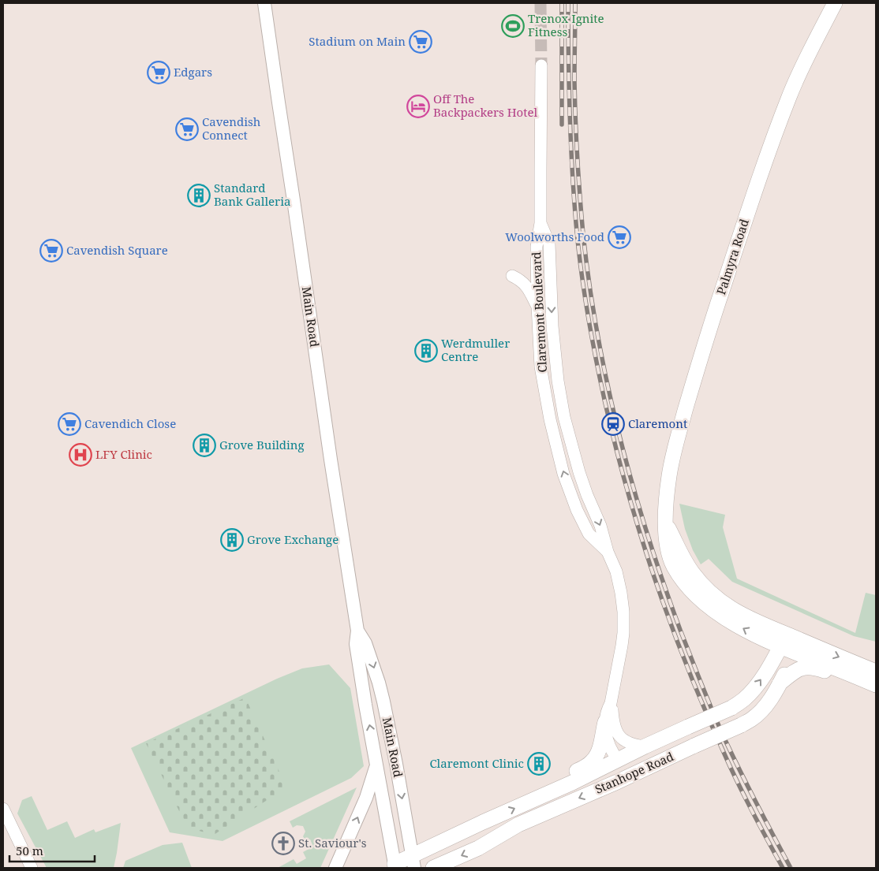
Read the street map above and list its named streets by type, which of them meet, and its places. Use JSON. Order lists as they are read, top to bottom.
{
  "streets": {
    "main road": ["Palmyra Road", "Main Road", "Stanhope Road"],
    "street": ["Claremont Boulevard"]
  },
  "crossings": [
    ["Palmyra Road", "Stanhope Road"],
    ["Claremont Boulevard", "Stanhope Road"],
    ["Main Road", "Stanhope Road"]
  ],
  "places": {
    "sports": ["Trenox Ignite Fitness"],
    "supermarket": [
      "Stadium on Main",
      "Edgars",
      "Cavendish Connect",
      "Woolworths Food",
      "Cavendish Square",
      "Cavendich Close"
    ],
    "hotel": ["Off The Backpackers Hotel"],
    "building": [
      "Standard Bank Galleria",
      "Werdmuller Centre",
      "Grove Building",
      "Grove Exchange",
      "Claremont Clinic"
    ],
    "station": ["Claremont"],
    "hospital": ["LFY Clinic"],
    "church": ["St. Saviour's"]
  },
  "scale_bar": "50 m"
}
